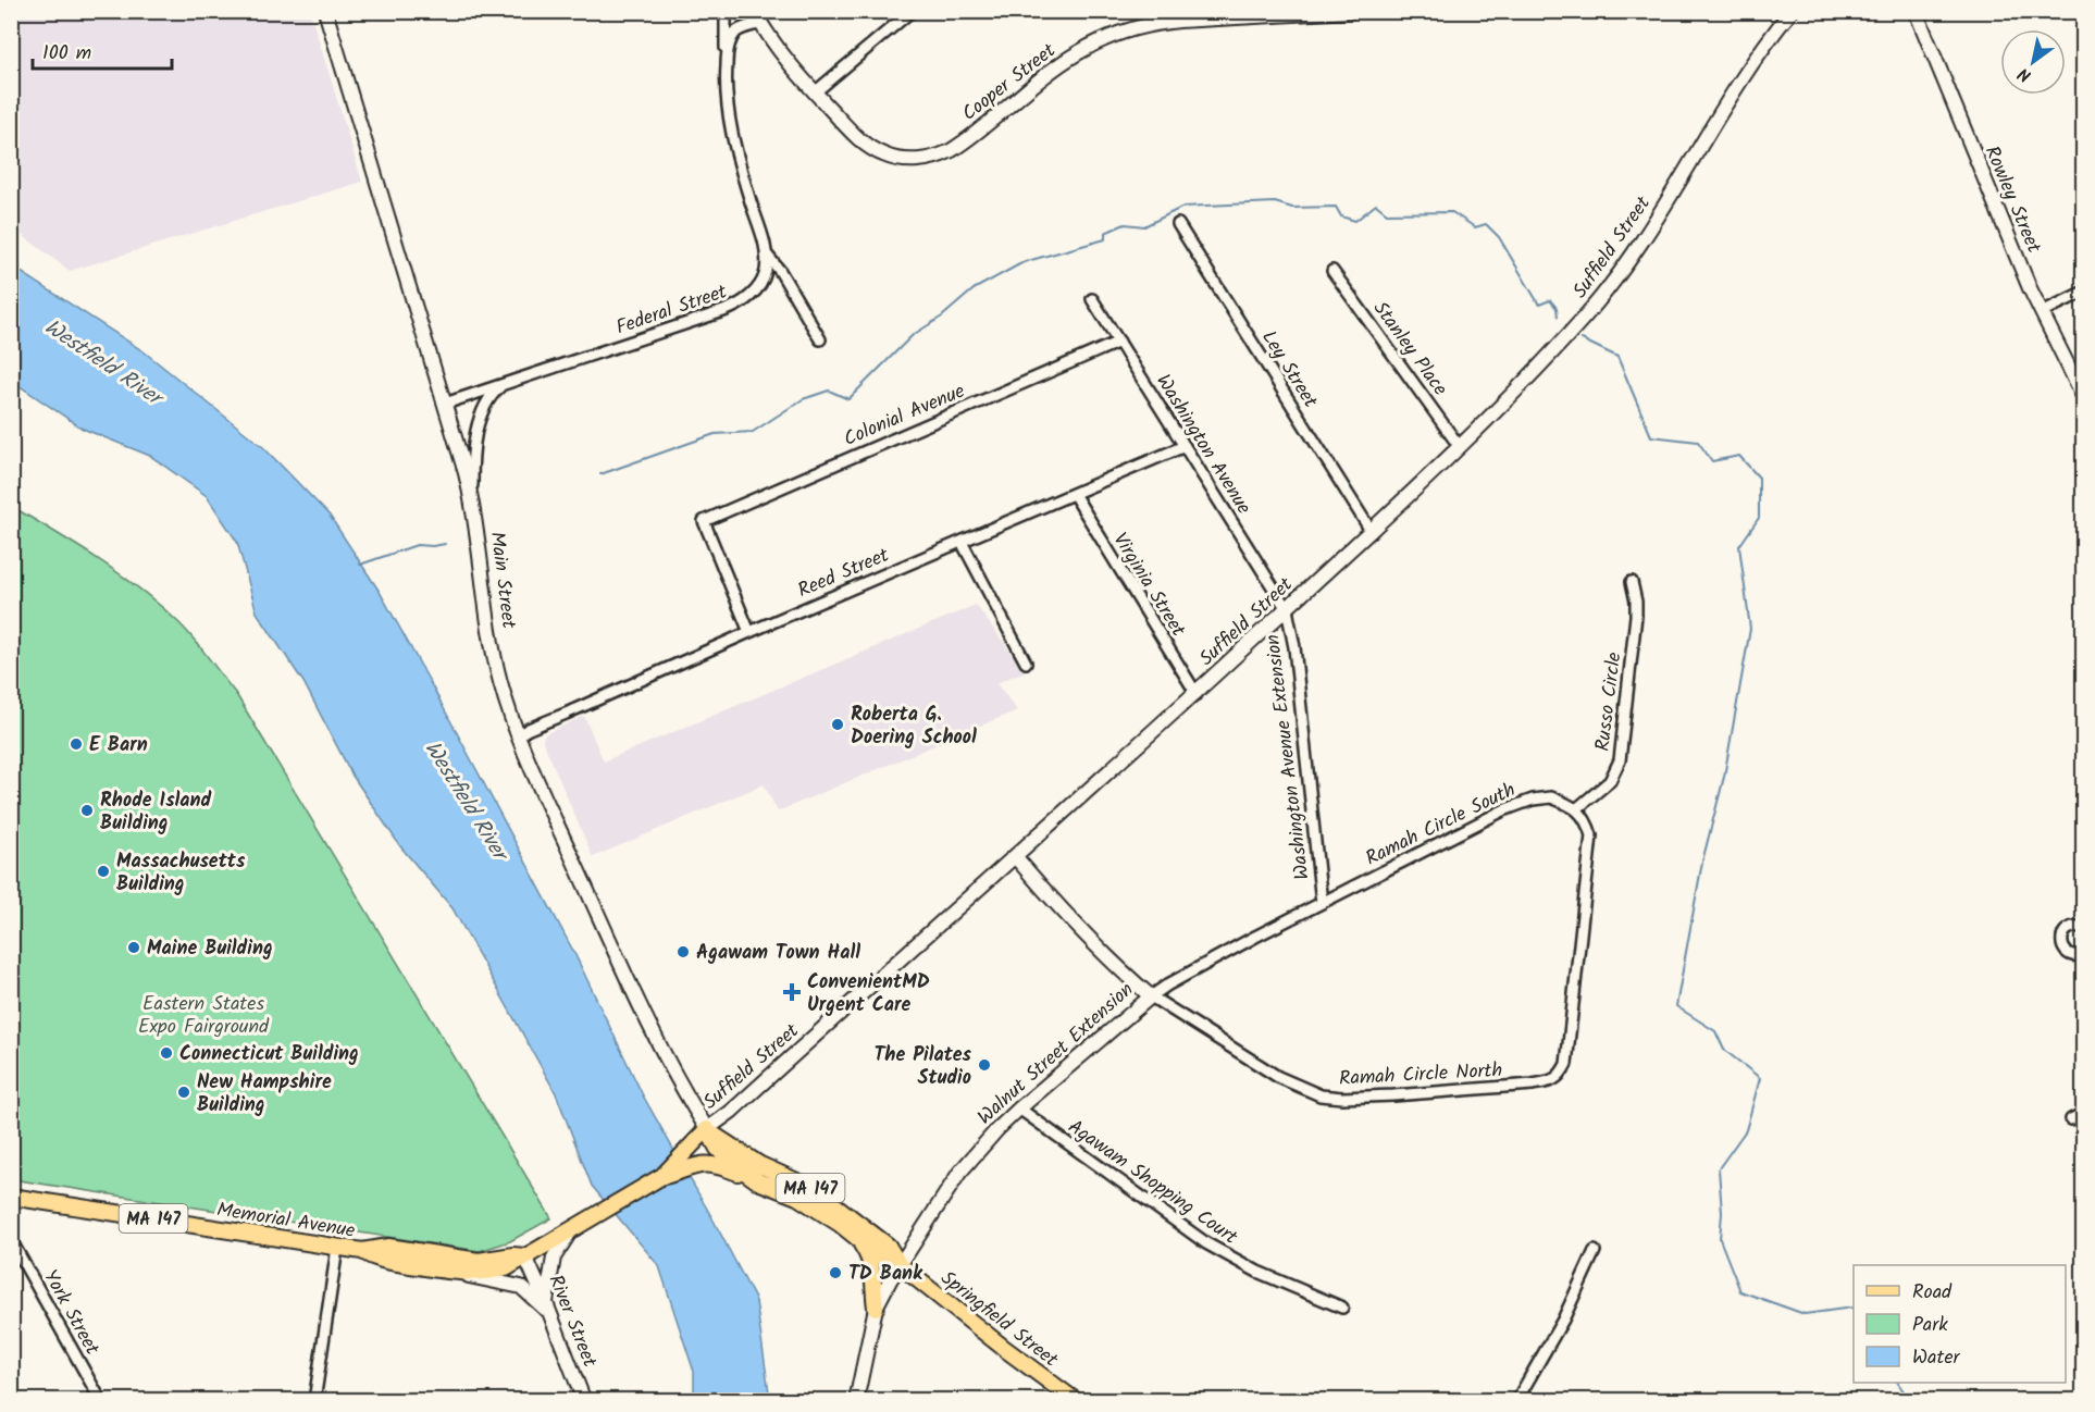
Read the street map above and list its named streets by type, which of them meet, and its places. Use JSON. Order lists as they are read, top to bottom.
{
  "streets": {
    "main road": [
      "Cooper Street",
      "Rowley Street",
      "Suffield Street",
      "Main Street",
      "Walnut Street Extension",
      "MA 147",
      "Memorial Avenue",
      "Springfield Street",
      "River Street"
    ],
    "street": [
      "Federal Street",
      "Stanley Place",
      "Ley Street",
      "Colonial Avenue",
      "Washington Avenue",
      "Reed Street",
      "Virginia Street",
      "Russo Circle",
      "Washington Avenue Extension",
      "Ramah Circle South",
      "Ramah Circle North",
      "Agawam Shopping Court",
      "York Street"
    ]
  },
  "crossings": [
    ["Cooper Street", "Federal Street"],
    ["Suffield Street", "Stanley Place"],
    ["Suffield Street", "Ley Street"],
    ["Suffield Street", "Washington Avenue"],
    ["Suffield Street", "Main Street"],
    ["Suffield Street", "Virginia Street"],
    ["Suffield Street", "Washington Avenue Extension"],
    ["Suffield Street", "Walnut Street Extension"],
    ["Suffield Street", "MA 147"],
    ["Suffield Street", "Memorial Avenue"],
    ["Suffield Street", "Springfield Street"],
    ["Federal Street", "Main Street"],
    ["Colonial Avenue", "Washington Avenue"],
    ["Colonial Avenue", "Reed Street"],
    ["Washington Avenue", "Reed Street"],
    ["Washington Avenue", "Washington Avenue Extension"],
    ["Reed Street", "Main Street"],
    ["Reed Street", "Virginia Street"],
    ["Main Street", "Springfield Street"],
    ["Russo Circle", "Ramah Circle South"],
    ["Russo Circle", "Ramah Circle North"],
    ["Washington Avenue Extension", "Ramah Circle South"],
    ["Ramah Circle South", "Walnut Street Extension"],
    ["Ramah Circle South", "Ramah Circle North"],
    ["Walnut Street Extension", "Ramah Circle North"],
    ["Walnut Street Extension", "Agawam Shopping Court"],
    ["Walnut Street Extension", "Springfield Street"],
    ["MA 147", "Springfield Street"],
    ["Memorial Avenue", "River Street"]
  ],
  "water": ["Westfield River"],
  "parks": ["Eastern States Expo Fairground"],
  "places": {
    "other": [
      "Roberta G. Doering School",
      "E Barn",
      "Rhode Island Building",
      "Massachusetts Building",
      "Maine Building",
      "Agawam Town Hall",
      "Connecticut Building",
      "The Pilates Studio",
      "New Hampshire Building",
      "TD Bank"
    ],
    "health": ["ConvenientMD Urgent Care"]
  },
  "legend": ["Road", "Park", "Water"],
  "scale_bar": "100 m",
  "north": "bottom left"
}
